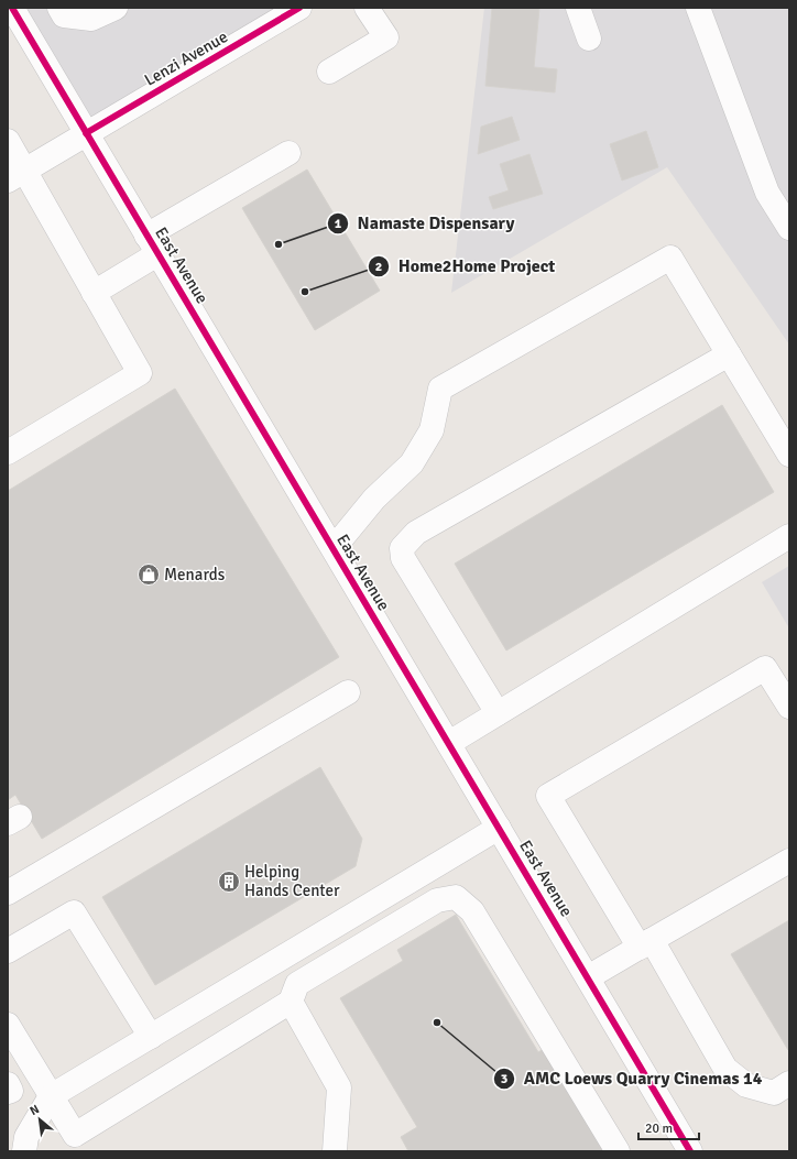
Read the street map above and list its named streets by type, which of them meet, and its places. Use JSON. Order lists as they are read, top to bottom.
{
  "streets": {
    "street": ["Lenzi Avenue", "East Avenue"]
  },
  "crossings": [
    ["Lenzi Avenue", "East Avenue"]
  ],
  "places": {
    "other": ["Namaste Dispensary", "Home2Home Project", "AMC Loews Quarry Cinemas 14"],
    "shop": ["Menards"],
    "building": ["Helping Hands Center"]
  },
  "scale_bar": "20 m",
  "north": "top left"
}
